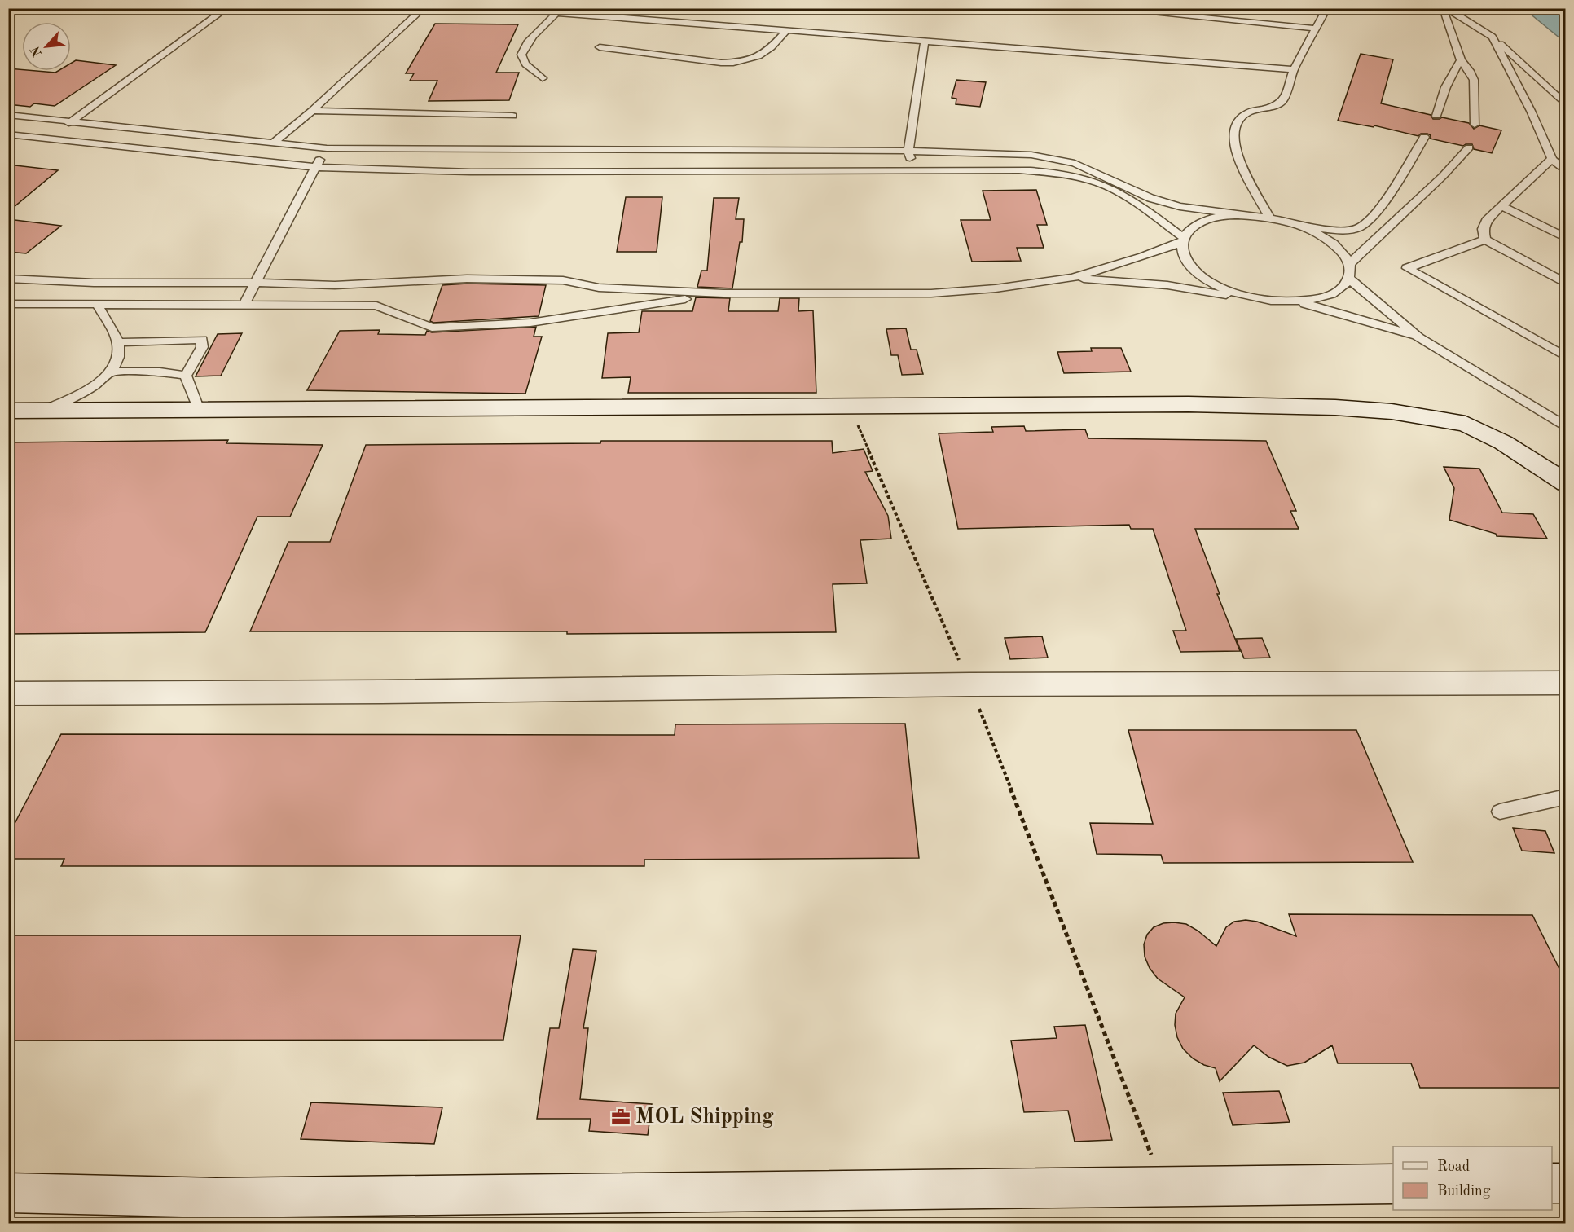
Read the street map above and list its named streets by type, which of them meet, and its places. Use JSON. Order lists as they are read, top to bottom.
{
  "places": {
    "office": ["MOL Shipping"]
  },
  "legend": ["Road", "Building"],
  "north": "bottom left"
}
